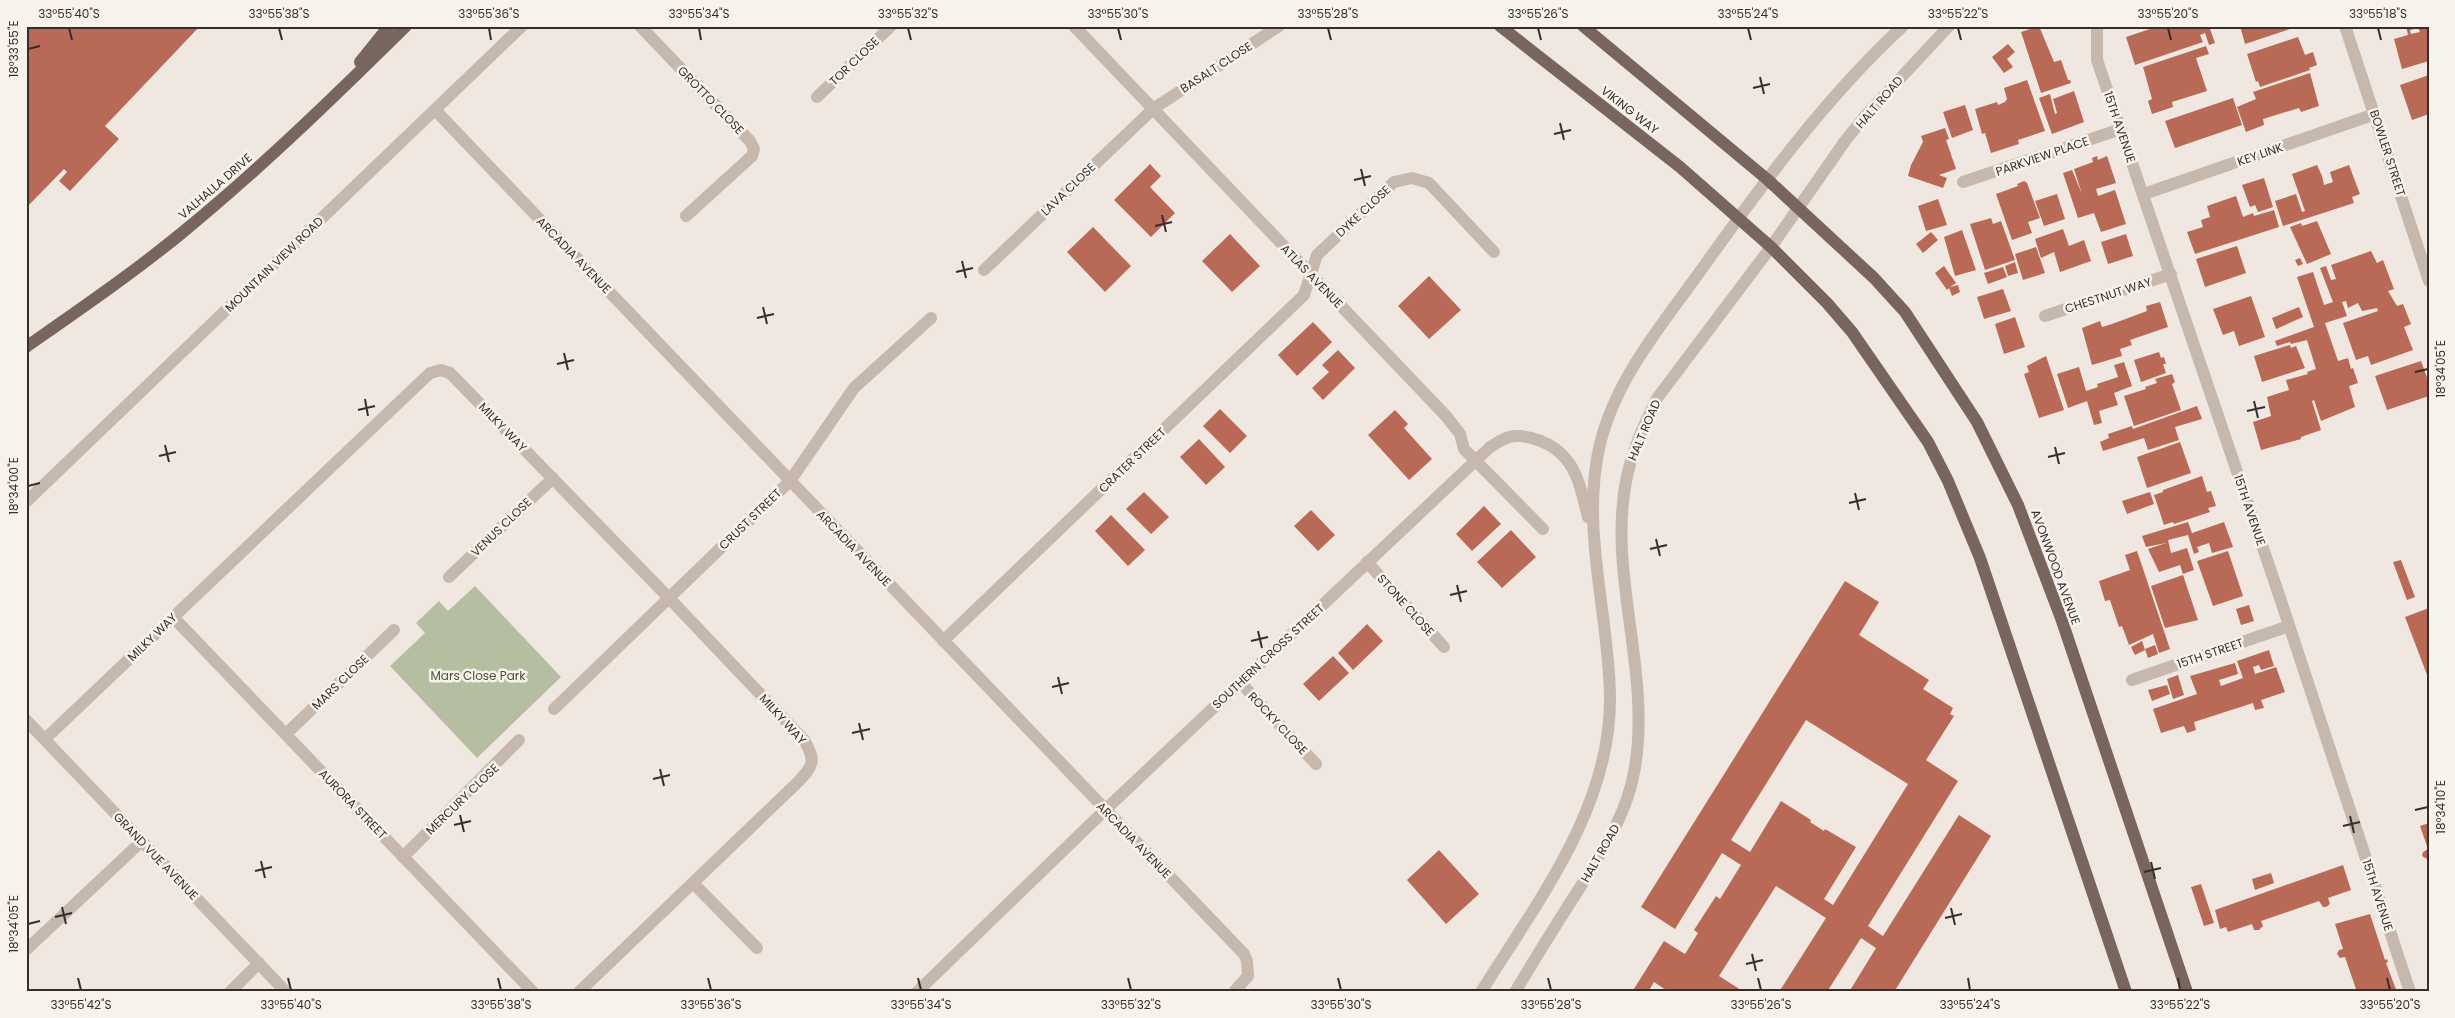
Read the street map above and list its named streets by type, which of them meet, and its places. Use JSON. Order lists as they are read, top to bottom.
{
  "streets": {
    "main road": ["VIKING WAY", "VALHALLA DRIVE", "AVONWOOD AVENUE"],
    "street": [
      "TOR CLOSE",
      "BASALT CLOSE",
      "GROTTO CLOSE",
      "HALT ROAD",
      "15TH AVENUE",
      "BOWLER STREET",
      "KEY LINK",
      "PARKVIEW PLACE",
      "LAVA CLOSE",
      "DYKE CLOSE",
      "ARCADIA AVENUE",
      "MOUNTAIN VIEW ROAD",
      "ATLAS AVENUE",
      "CHESTNUT WAY",
      "MILKY WAY",
      "CRATER STREET",
      "CRUST STREET",
      "VENUS CLOSE",
      "STONE CLOSE",
      "15TH STREET",
      "SOUTHERN CROSS STREET",
      "MARS CLOSE",
      "ROCKY CLOSE",
      "MERCURY CLOSE",
      "AURORA STREET",
      "GRAND VUE AVENUE"
    ]
  },
  "crossings": [
    ["BASALT CLOSE", "LAVA CLOSE"],
    ["BASALT CLOSE", "ATLAS AVENUE"],
    ["HALT ROAD", "VIKING WAY"],
    ["HALT ROAD", "AVONWOOD AVENUE"],
    ["15TH AVENUE", "KEY LINK"],
    ["15TH AVENUE", "PARKVIEW PLACE"],
    ["15TH AVENUE", "CHESTNUT WAY"],
    ["15TH AVENUE", "15TH STREET"],
    ["BOWLER STREET", "KEY LINK"],
    ["LAVA CLOSE", "ATLAS AVENUE"],
    ["DYKE CLOSE", "ATLAS AVENUE"],
    ["DYKE CLOSE", "CRATER STREET"],
    ["ARCADIA AVENUE", "MOUNTAIN VIEW ROAD"],
    ["ARCADIA AVENUE", "CRATER STREET"],
    ["ARCADIA AVENUE", "CRUST STREET"],
    ["ARCADIA AVENUE", "SOUTHERN CROSS STREET"],
    ["ATLAS AVENUE", "CRATER STREET"],
    ["ATLAS AVENUE", "SOUTHERN CROSS STREET"],
    ["MILKY WAY", "CRUST STREET"],
    ["MILKY WAY", "VENUS CLOSE"],
    ["MILKY WAY", "AURORA STREET"],
    ["MILKY WAY", "GRAND VUE AVENUE"],
    ["STONE CLOSE", "SOUTHERN CROSS STREET"],
    ["SOUTHERN CROSS STREET", "ROCKY CLOSE"],
    ["MARS CLOSE", "AURORA STREET"],
    ["MERCURY CLOSE", "AURORA STREET"]
  ],
  "parks": ["Mars Close Park"],
  "coordinates": [
    "33°55'40\"S",
    "33°55'38\"S",
    "33°55'36\"S",
    "33°55'34\"S",
    "33°55'32\"S",
    "33°55'30\"S",
    "33°55'28\"S",
    "33°55'26\"S",
    "33°55'24\"S",
    "33°55'22\"S",
    "33°55'20\"S",
    "33°55'18\"S",
    "18°33'55\"E",
    "18°34'05\"E",
    "18°34'00\"E",
    "18°34'10\"E",
    "33°55'42\"S"
  ]
}
